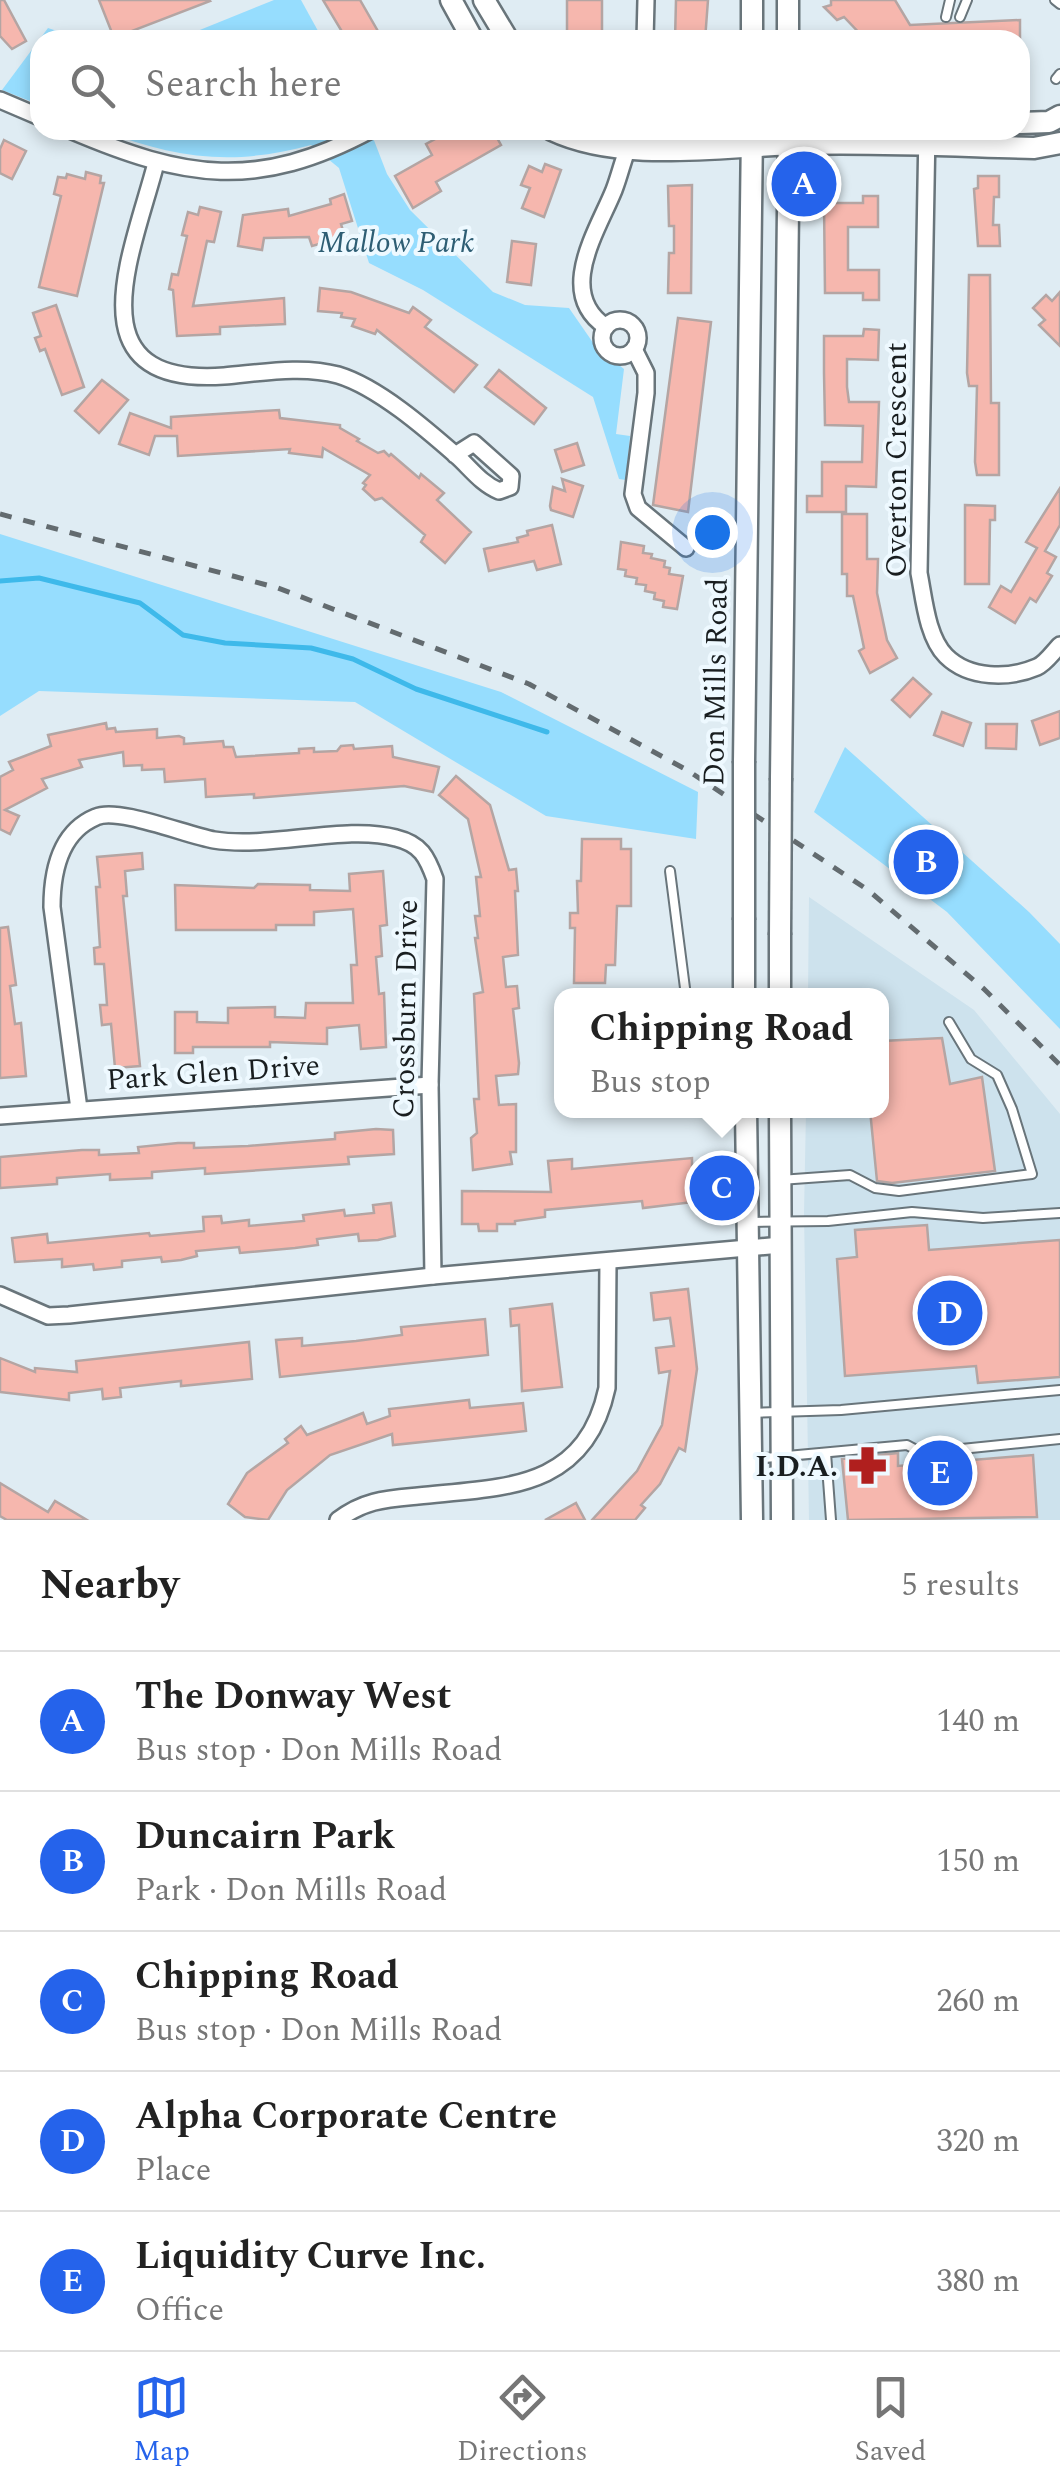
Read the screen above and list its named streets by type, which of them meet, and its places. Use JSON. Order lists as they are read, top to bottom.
{
  "streets": {
    "main road": ["Don Mills Road"],
    "street": ["Overton Crescent", "Crossburn Drive", "Park Glen Drive"]
  },
  "crossings": [
    ["Crossburn Drive", "Park Glen Drive"]
  ],
  "parks": ["Mallow Park"],
  "places": {
    "pharmacy": ["I.D.A."]
  },
  "page": {
    "search": "Search here",
    "pins": [
      "A",
      "B",
      "C",
      "D",
      "E"
    ],
    "popup": ["Chipping Road", "Bus stop"],
    "heading": ["Nearby", "5 results"],
    "list": [
      {
        "mark": "A",
        "name": "The Donway West",
        "note": "Bus stop · Don Mills Road",
        "value": "140 m"
      },
      {
        "mark": "B",
        "name": "Duncairn Park",
        "note": "Park · Don Mills Road",
        "value": "150 m"
      },
      {
        "mark": "C",
        "name": "Chipping Road",
        "note": "Bus stop · Don Mills Road",
        "value": "260 m"
      },
      {
        "mark": "D",
        "name": "Alpha Corporate Centre",
        "note": "Place",
        "value": "320 m"
      },
      {
        "mark": "E",
        "name": "Liquidity Curve Inc.",
        "note": "Office",
        "value": "380 m"
      }
    ],
    "nav": ["Map", "Directions", "Saved"]
  }
}
